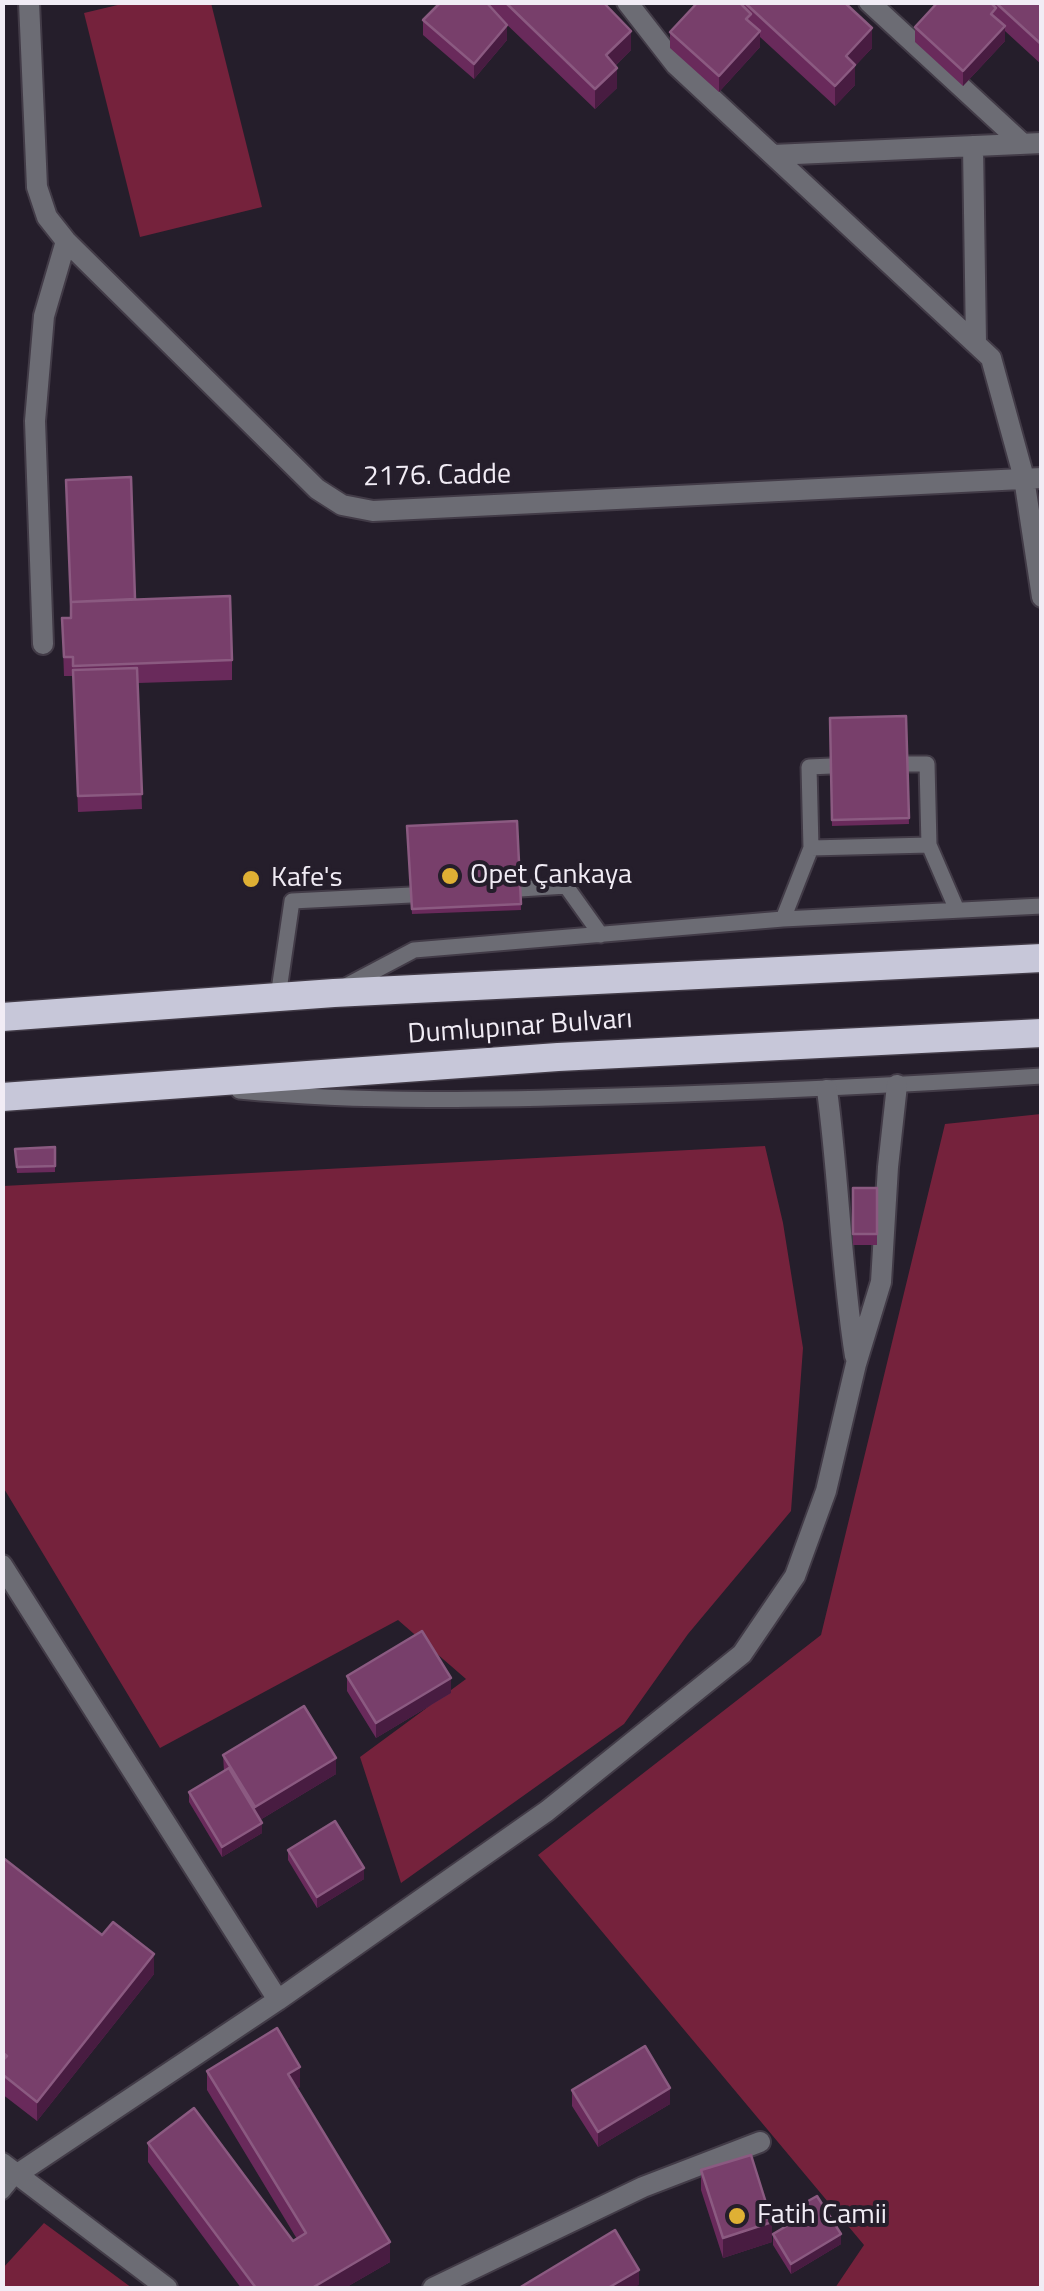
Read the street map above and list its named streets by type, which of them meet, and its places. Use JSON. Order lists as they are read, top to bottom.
{
  "streets": {
    "highway": ["Dumlupınar Bulvarı"],
    "street": ["2176. Cadde"]
  },
  "places": ["Opet Çankaya", "Kafe's", "Fatih Camii"]
}
